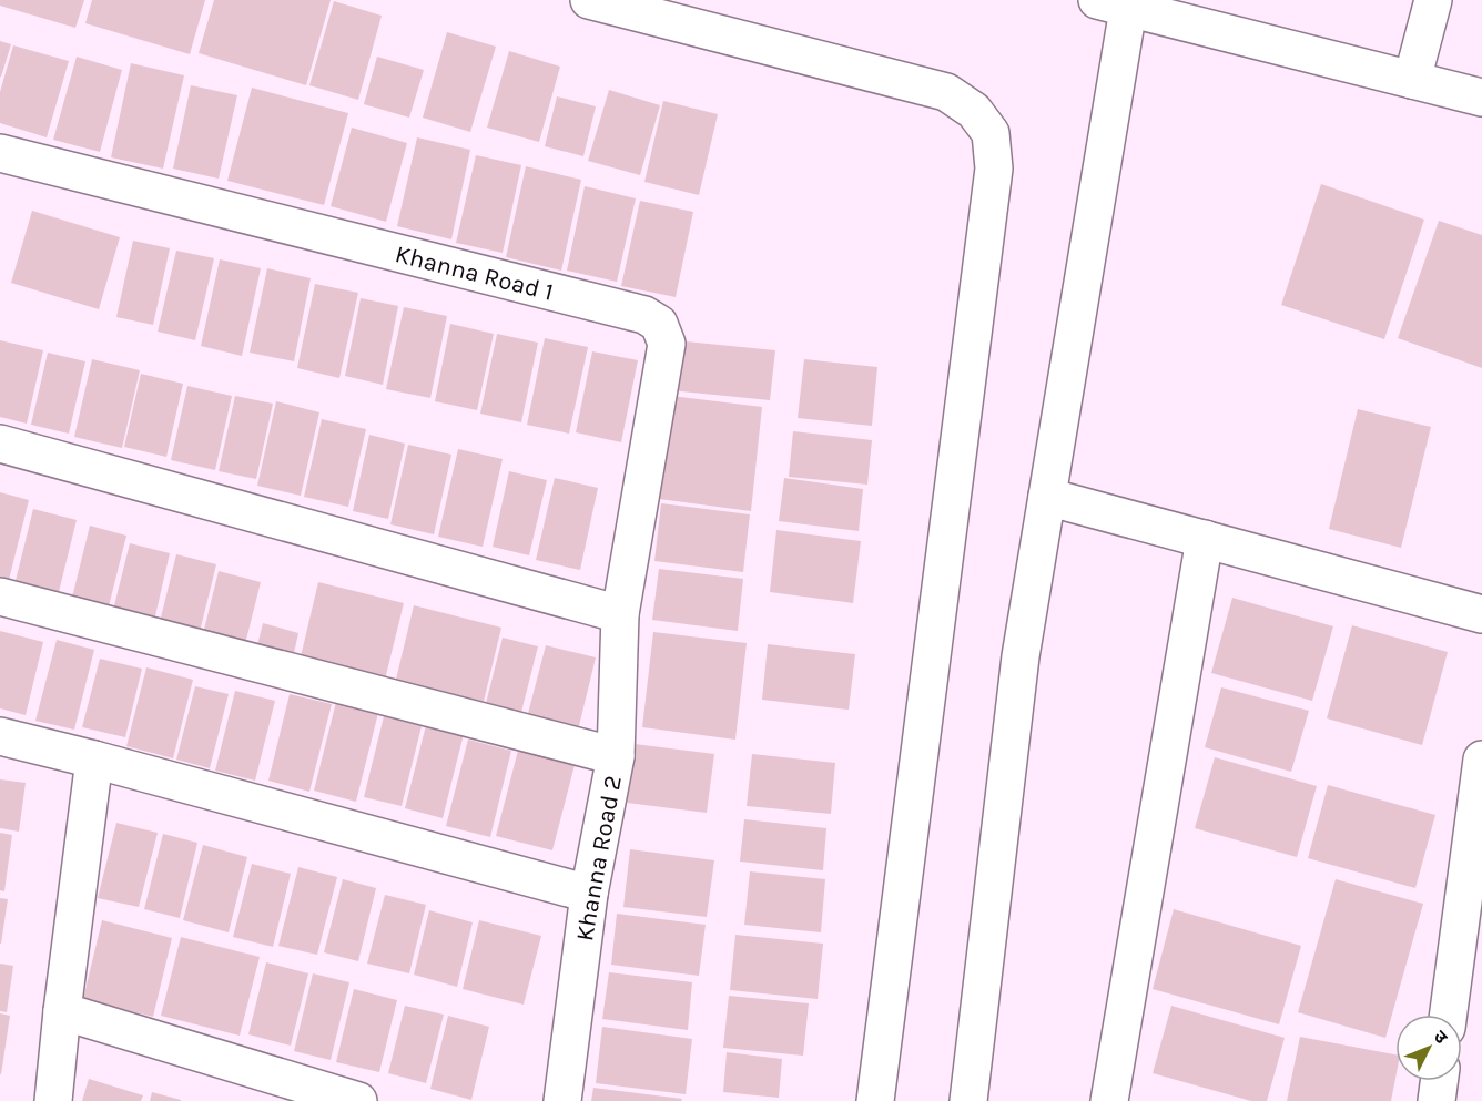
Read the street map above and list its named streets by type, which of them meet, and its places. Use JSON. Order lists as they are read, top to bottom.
{
  "streets": {
    "street": ["Khanna Road 1", "Khanna Road 2"]
  },
  "crossings": [
    ["Khanna Road 1", "Khanna Road 2"]
  ],
  "north": "top right"
}
